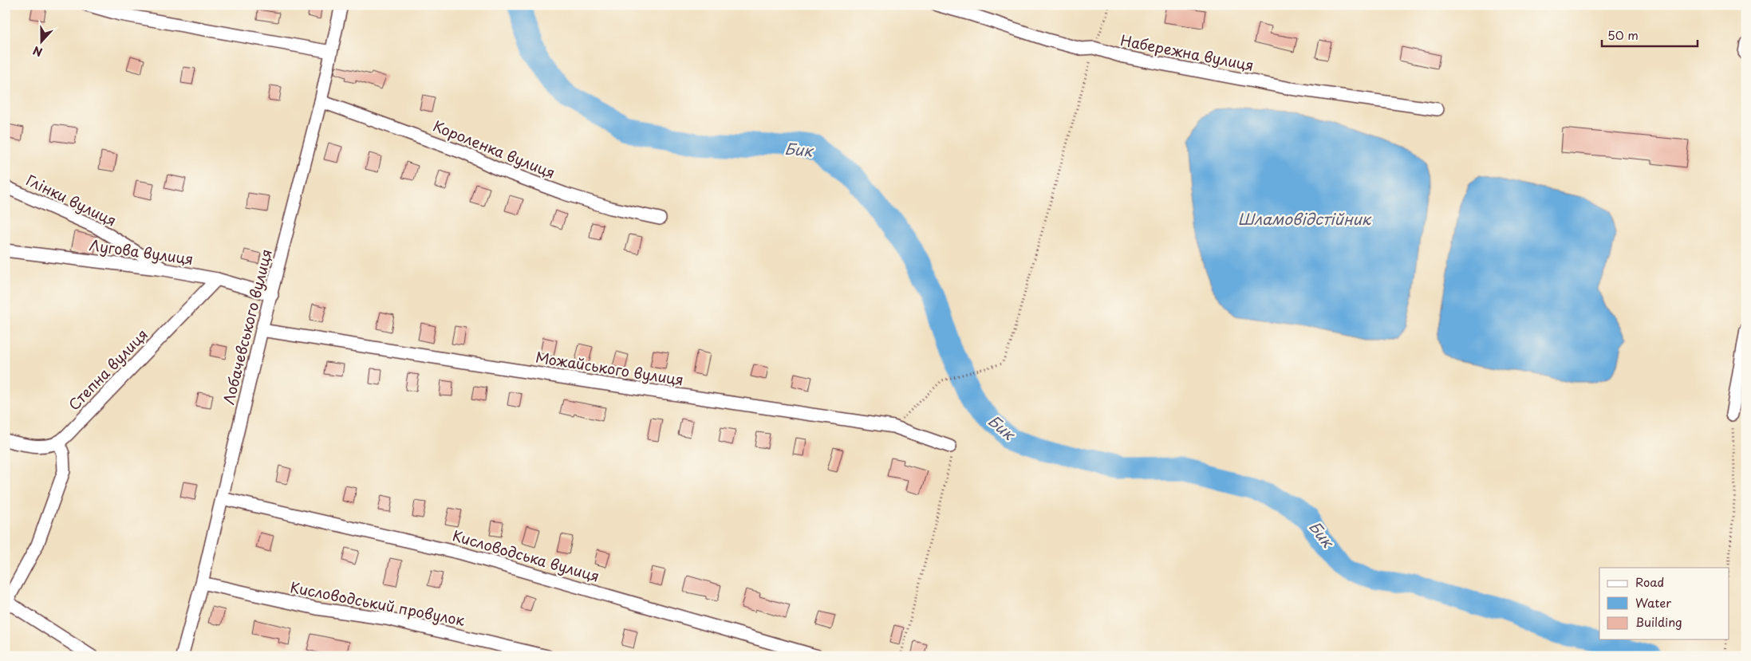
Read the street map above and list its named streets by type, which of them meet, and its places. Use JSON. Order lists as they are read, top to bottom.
{
  "streets": {
    "street": [
      "Набережна вулиця",
      "Короленка вулиця",
      "Глінки вулиця",
      "Лугова вулиця",
      "Лобачевського вулиця",
      "Можайського вулиця",
      "Степна вулиця",
      "Кисловодська вулиця",
      "Кисловодський провулок"
    ]
  },
  "crossings": [
    ["Короленка вулиця", "Лобачевського вулиця"],
    ["Глінки вулиця", "Лугова вулиця"],
    ["Лугова вулиця", "Лобачевського вулиця"],
    ["Лугова вулиця", "Степна вулиця"],
    ["Лобачевського вулиця", "Можайського вулиця"],
    ["Лобачевського вулиця", "Кисловодська вулиця"],
    ["Лобачевського вулиця", "Кисловодський провулок"]
  ],
  "water": ["Бик", "Шламовідстійник"],
  "legend": ["Road", "Water", "Building"],
  "scale_bar": "50 m",
  "north": "bottom"
}
